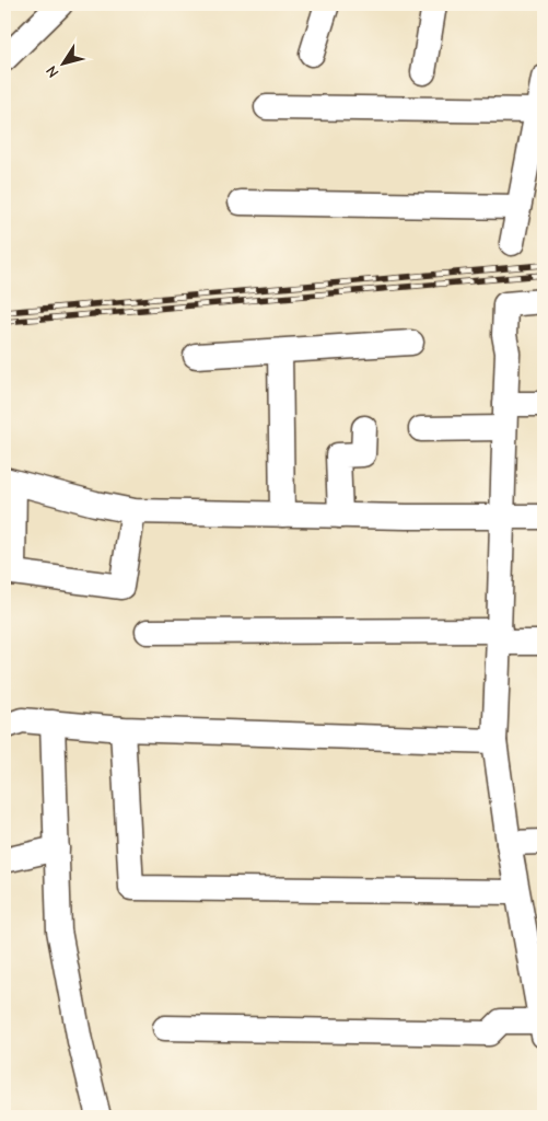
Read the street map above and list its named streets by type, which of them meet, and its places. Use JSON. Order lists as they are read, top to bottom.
{
  "north": "bottom left"
}
